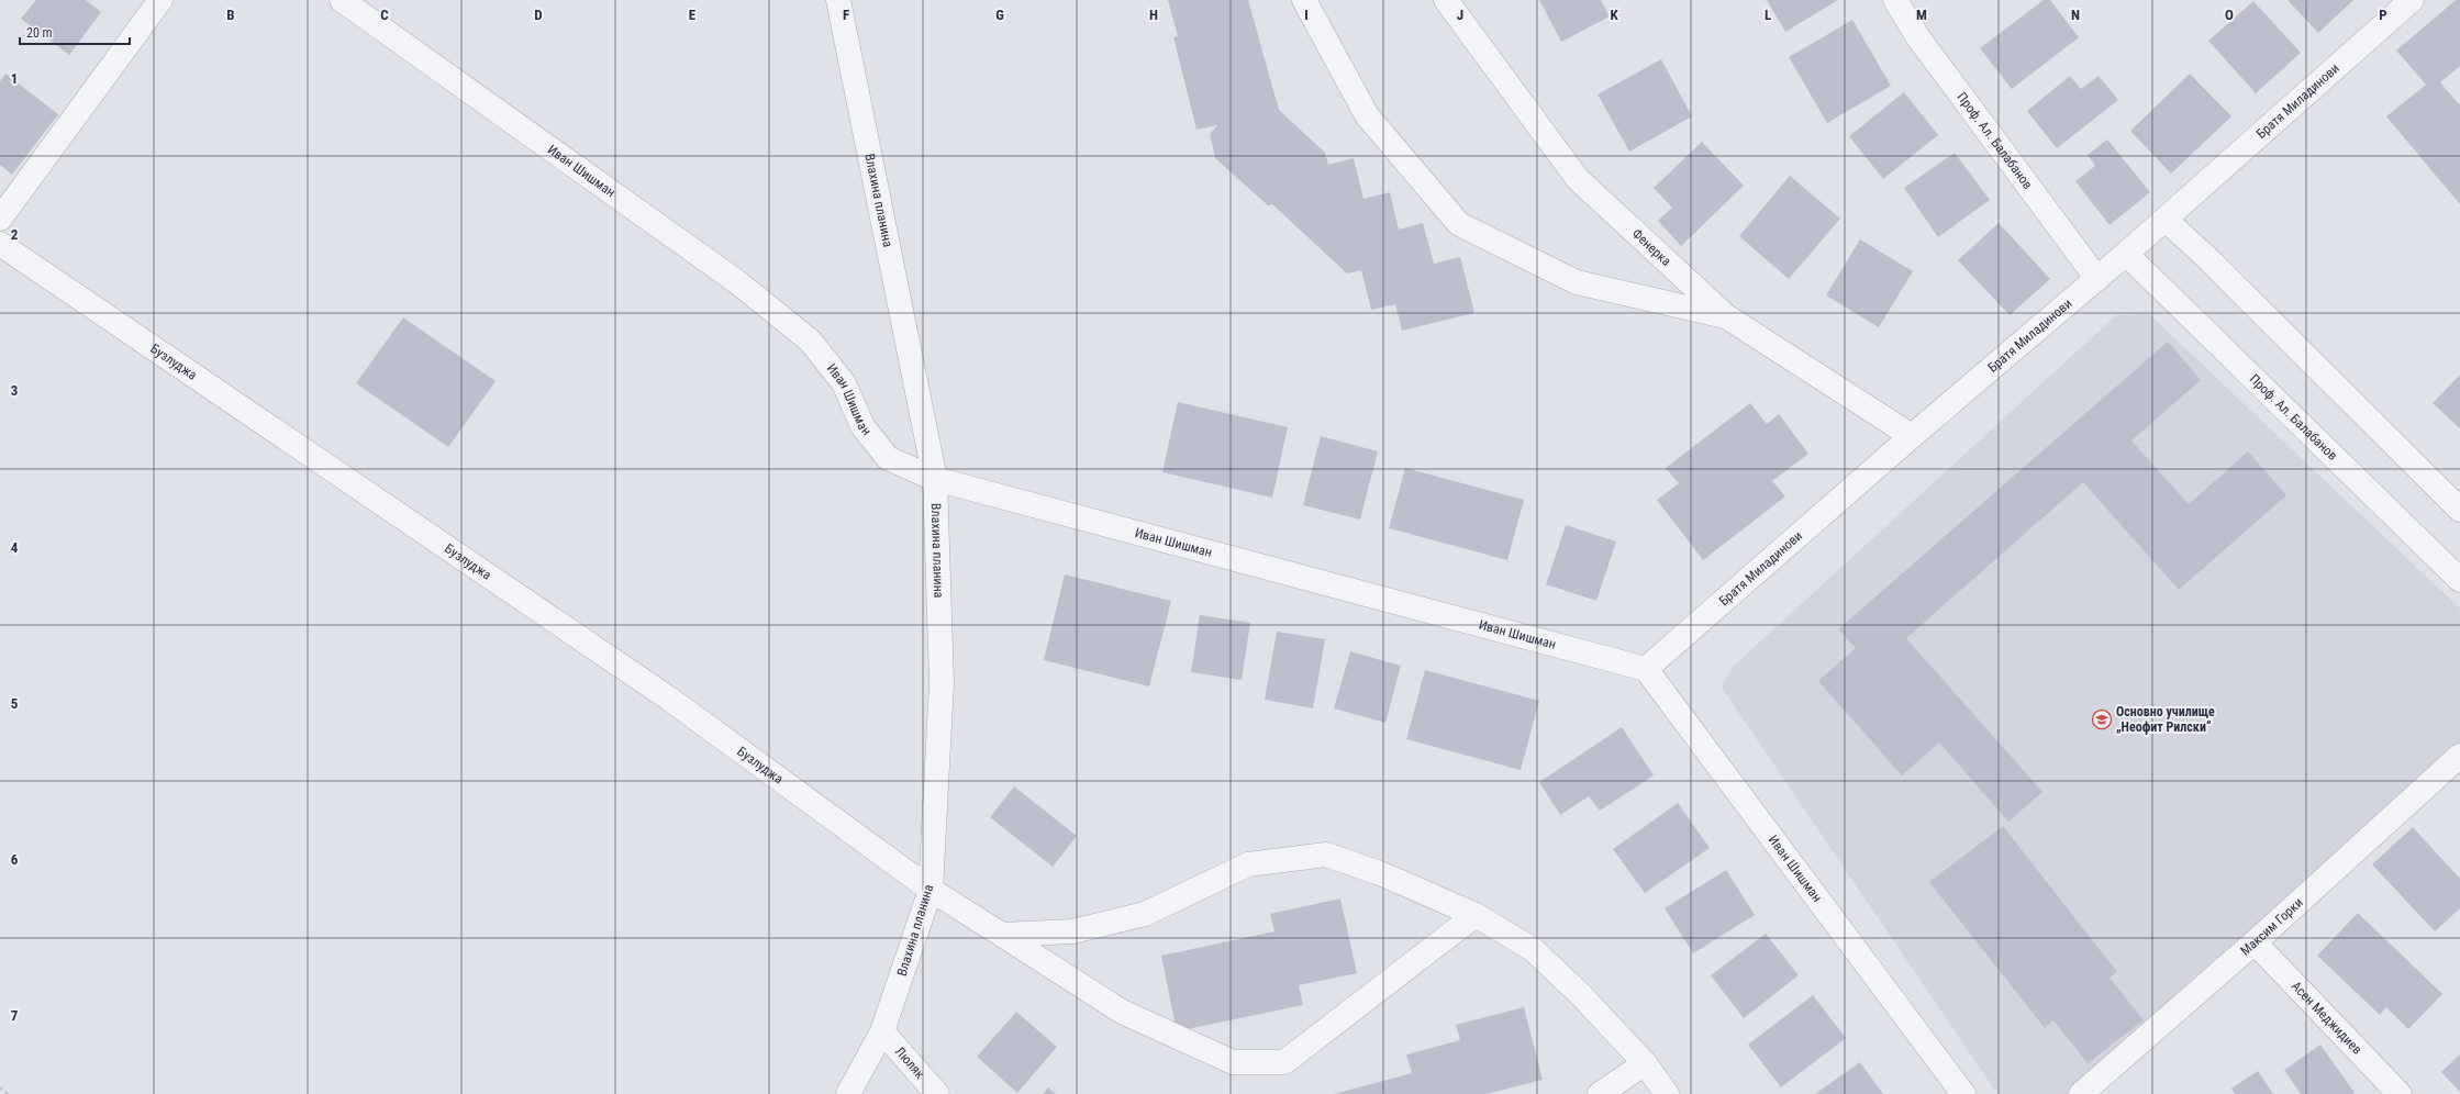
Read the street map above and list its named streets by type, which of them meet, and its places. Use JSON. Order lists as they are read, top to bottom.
{
  "streets": {
    "street": [
      "Братя Миладинови",
      "Проф. Ал. Балабанов",
      "Иван Шишман",
      "Влахина планина",
      "Фенерка",
      "Бузлуджа",
      "Максим Горки",
      "Асен Меджидиев",
      "Люляк"
    ]
  },
  "crossings": [
    ["Братя Миладинови", "Проф. Ал. Балабанов"],
    ["Братя Миладинови", "Иван Шишман"],
    ["Братя Миладинови", "Фенерка"],
    ["Иван Шишман", "Влахина планина"],
    ["Влахина планина", "Бузлуджа"],
    ["Влахина планина", "Люляк"],
    ["Максим Горки", "Асен Меджидиев"]
  ],
  "places": {
    "school or university": ["Основно училище „Неофит Рилски“"]
  },
  "scale_bar": "20 m",
  "grid": {
    "columns": [
      "B",
      "C",
      "D",
      "E",
      "F",
      "G",
      "H",
      "I",
      "J",
      "K",
      "L",
      "M",
      "N",
      "O",
      "P"
    ],
    "rows": [
      "1",
      "2",
      "3",
      "4",
      "5",
      "6",
      "7"
    ]
  }
}
